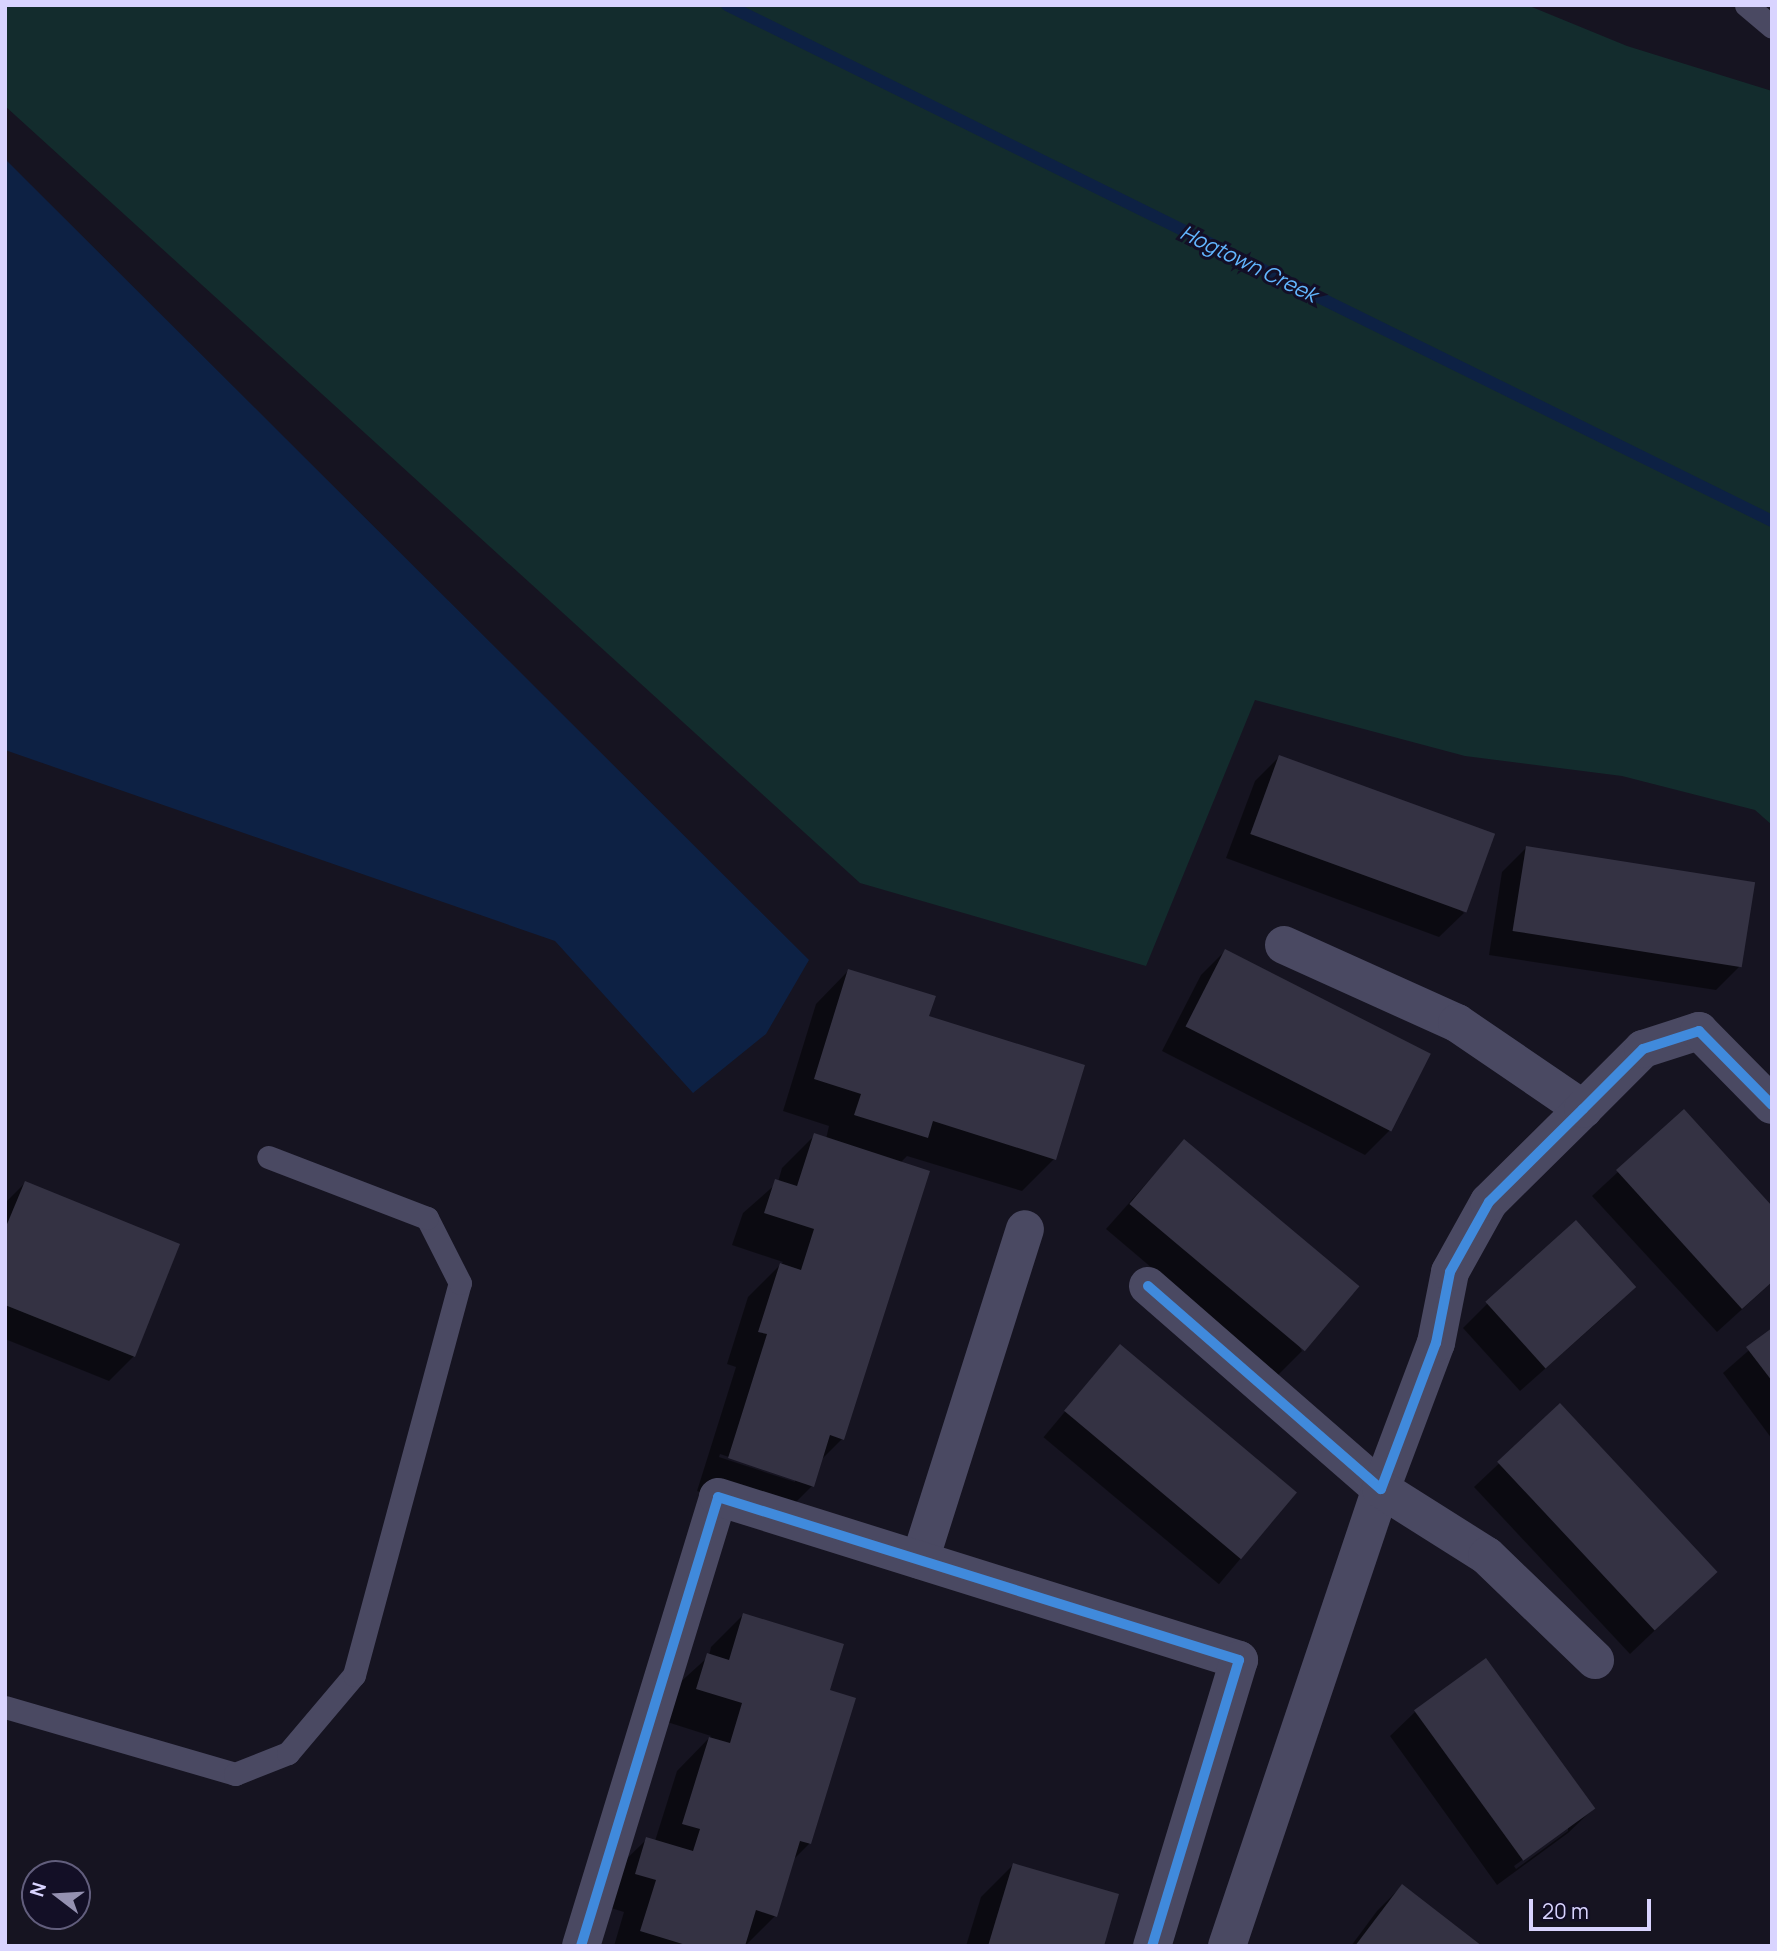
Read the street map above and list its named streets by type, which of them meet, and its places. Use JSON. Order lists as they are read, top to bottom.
{
  "water": ["Hogtown Creek"],
  "scale_bar": "20 m",
  "north": "left"
}
